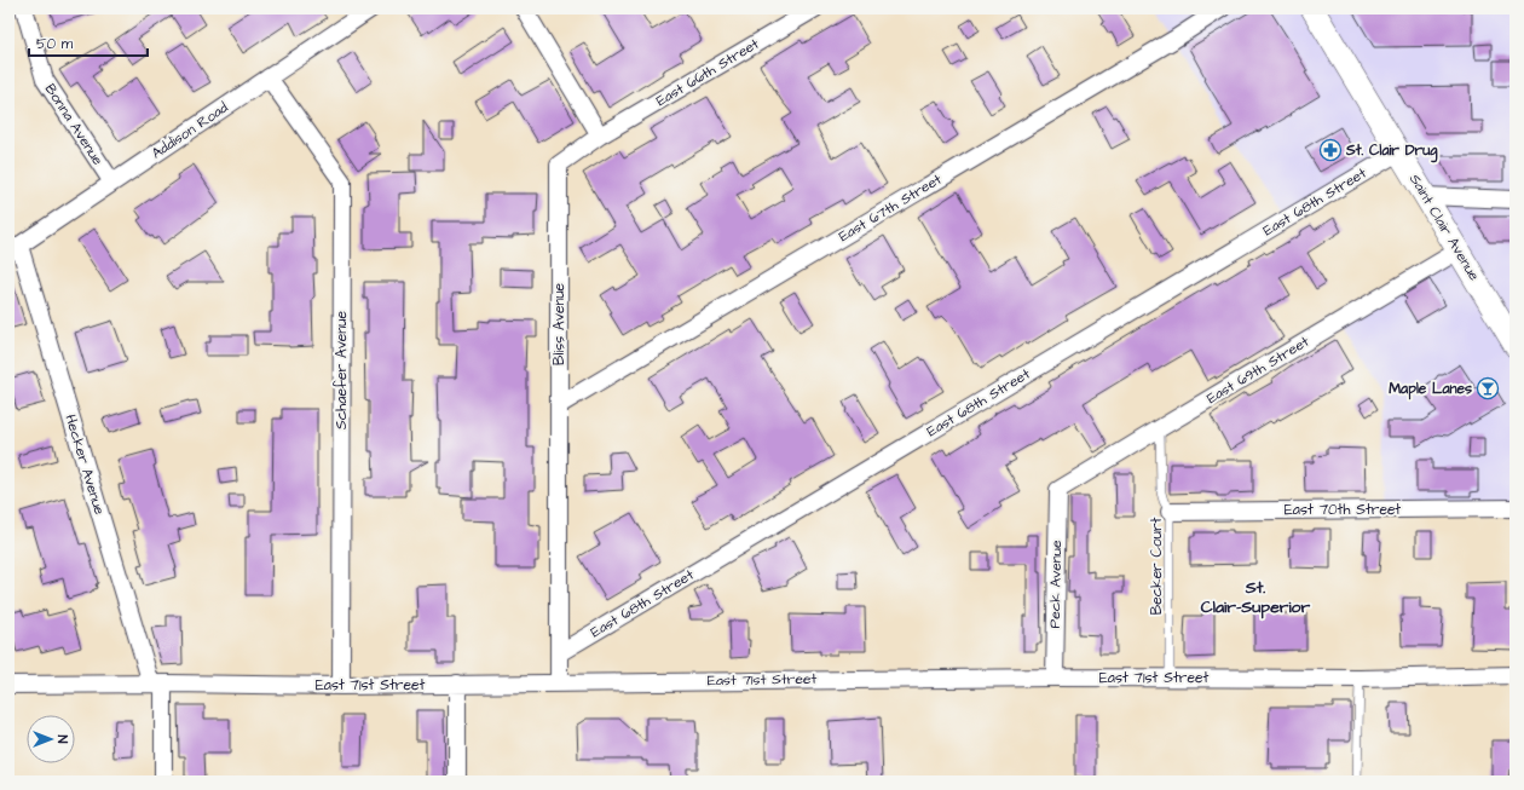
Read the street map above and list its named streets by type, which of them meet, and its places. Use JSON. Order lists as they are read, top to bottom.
{
  "streets": {
    "main road": ["Saint Clair Avenue"],
    "street": [
      "East 66th Street",
      "Bonna Avenue",
      "Addison Road",
      "East 68th Street",
      "East 67th Street",
      "Bliss Avenue",
      "Schaefer Avenue",
      "East 69th Street",
      "Hecker Avenue",
      "East 70th Street",
      "Peck Avenue",
      "East 71st Street"
    ],
    "lane": ["Becker Court"]
  },
  "crossings": [
    ["East 66th Street", "Bliss Avenue"],
    ["Bonna Avenue", "Addison Road"],
    ["Addison Road", "Schaefer Avenue"],
    ["Addison Road", "Hecker Avenue"],
    ["East 68th Street", "Saint Clair Avenue"],
    ["East 68th Street", "Bliss Avenue"],
    ["East 67th Street", "Bliss Avenue"],
    ["Saint Clair Avenue", "East 69th Street"],
    ["Bliss Avenue", "East 71st Street"],
    ["Schaefer Avenue", "East 71st Street"],
    ["East 69th Street", "Becker Court"],
    ["East 69th Street", "Peck Avenue"],
    ["Hecker Avenue", "East 71st Street"],
    ["East 70th Street", "Becker Court"],
    ["Becker Court", "East 71st Street"],
    ["Peck Avenue", "East 71st Street"]
  ],
  "districts": ["St. Clair-Superior"],
  "places": {
    "pharmacy": ["St. Clair Drug"],
    "bar": ["Maple Lanes"]
  },
  "scale_bar": "50 m",
  "north": "right"
}
